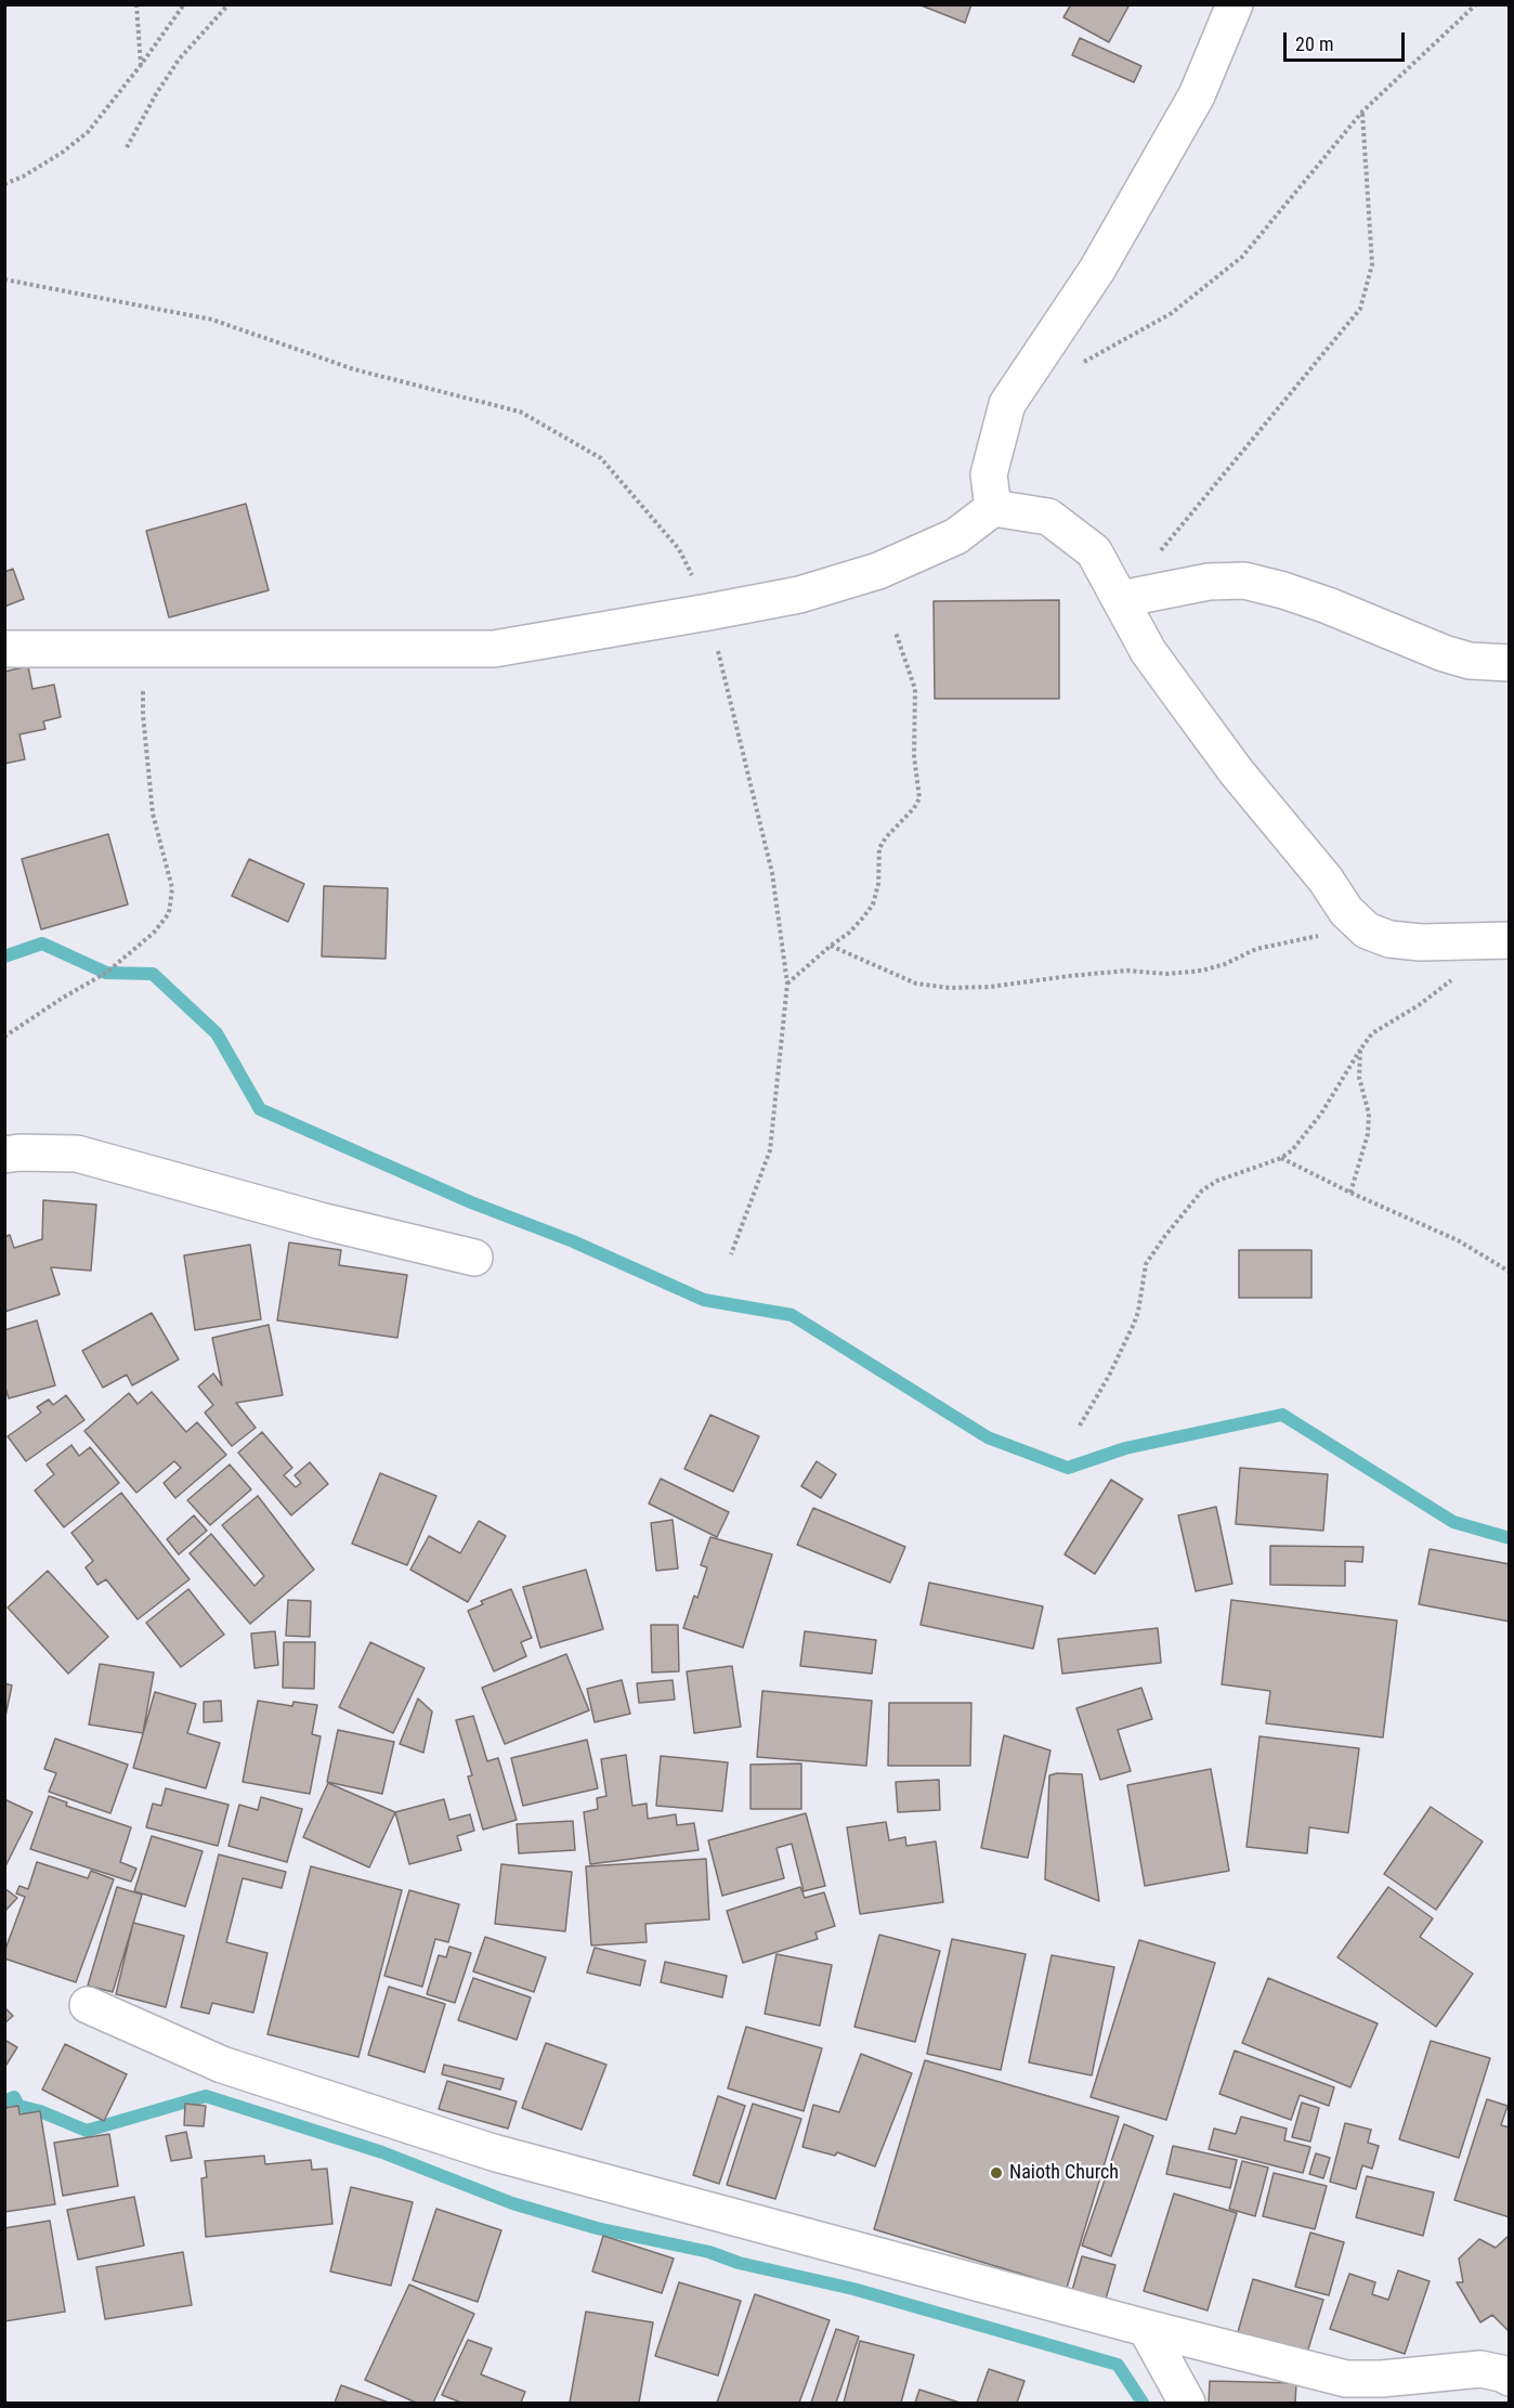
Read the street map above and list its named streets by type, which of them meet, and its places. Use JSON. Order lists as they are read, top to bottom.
{
  "places": ["Naioth Church"],
  "scale_bar": "20 m"
}
